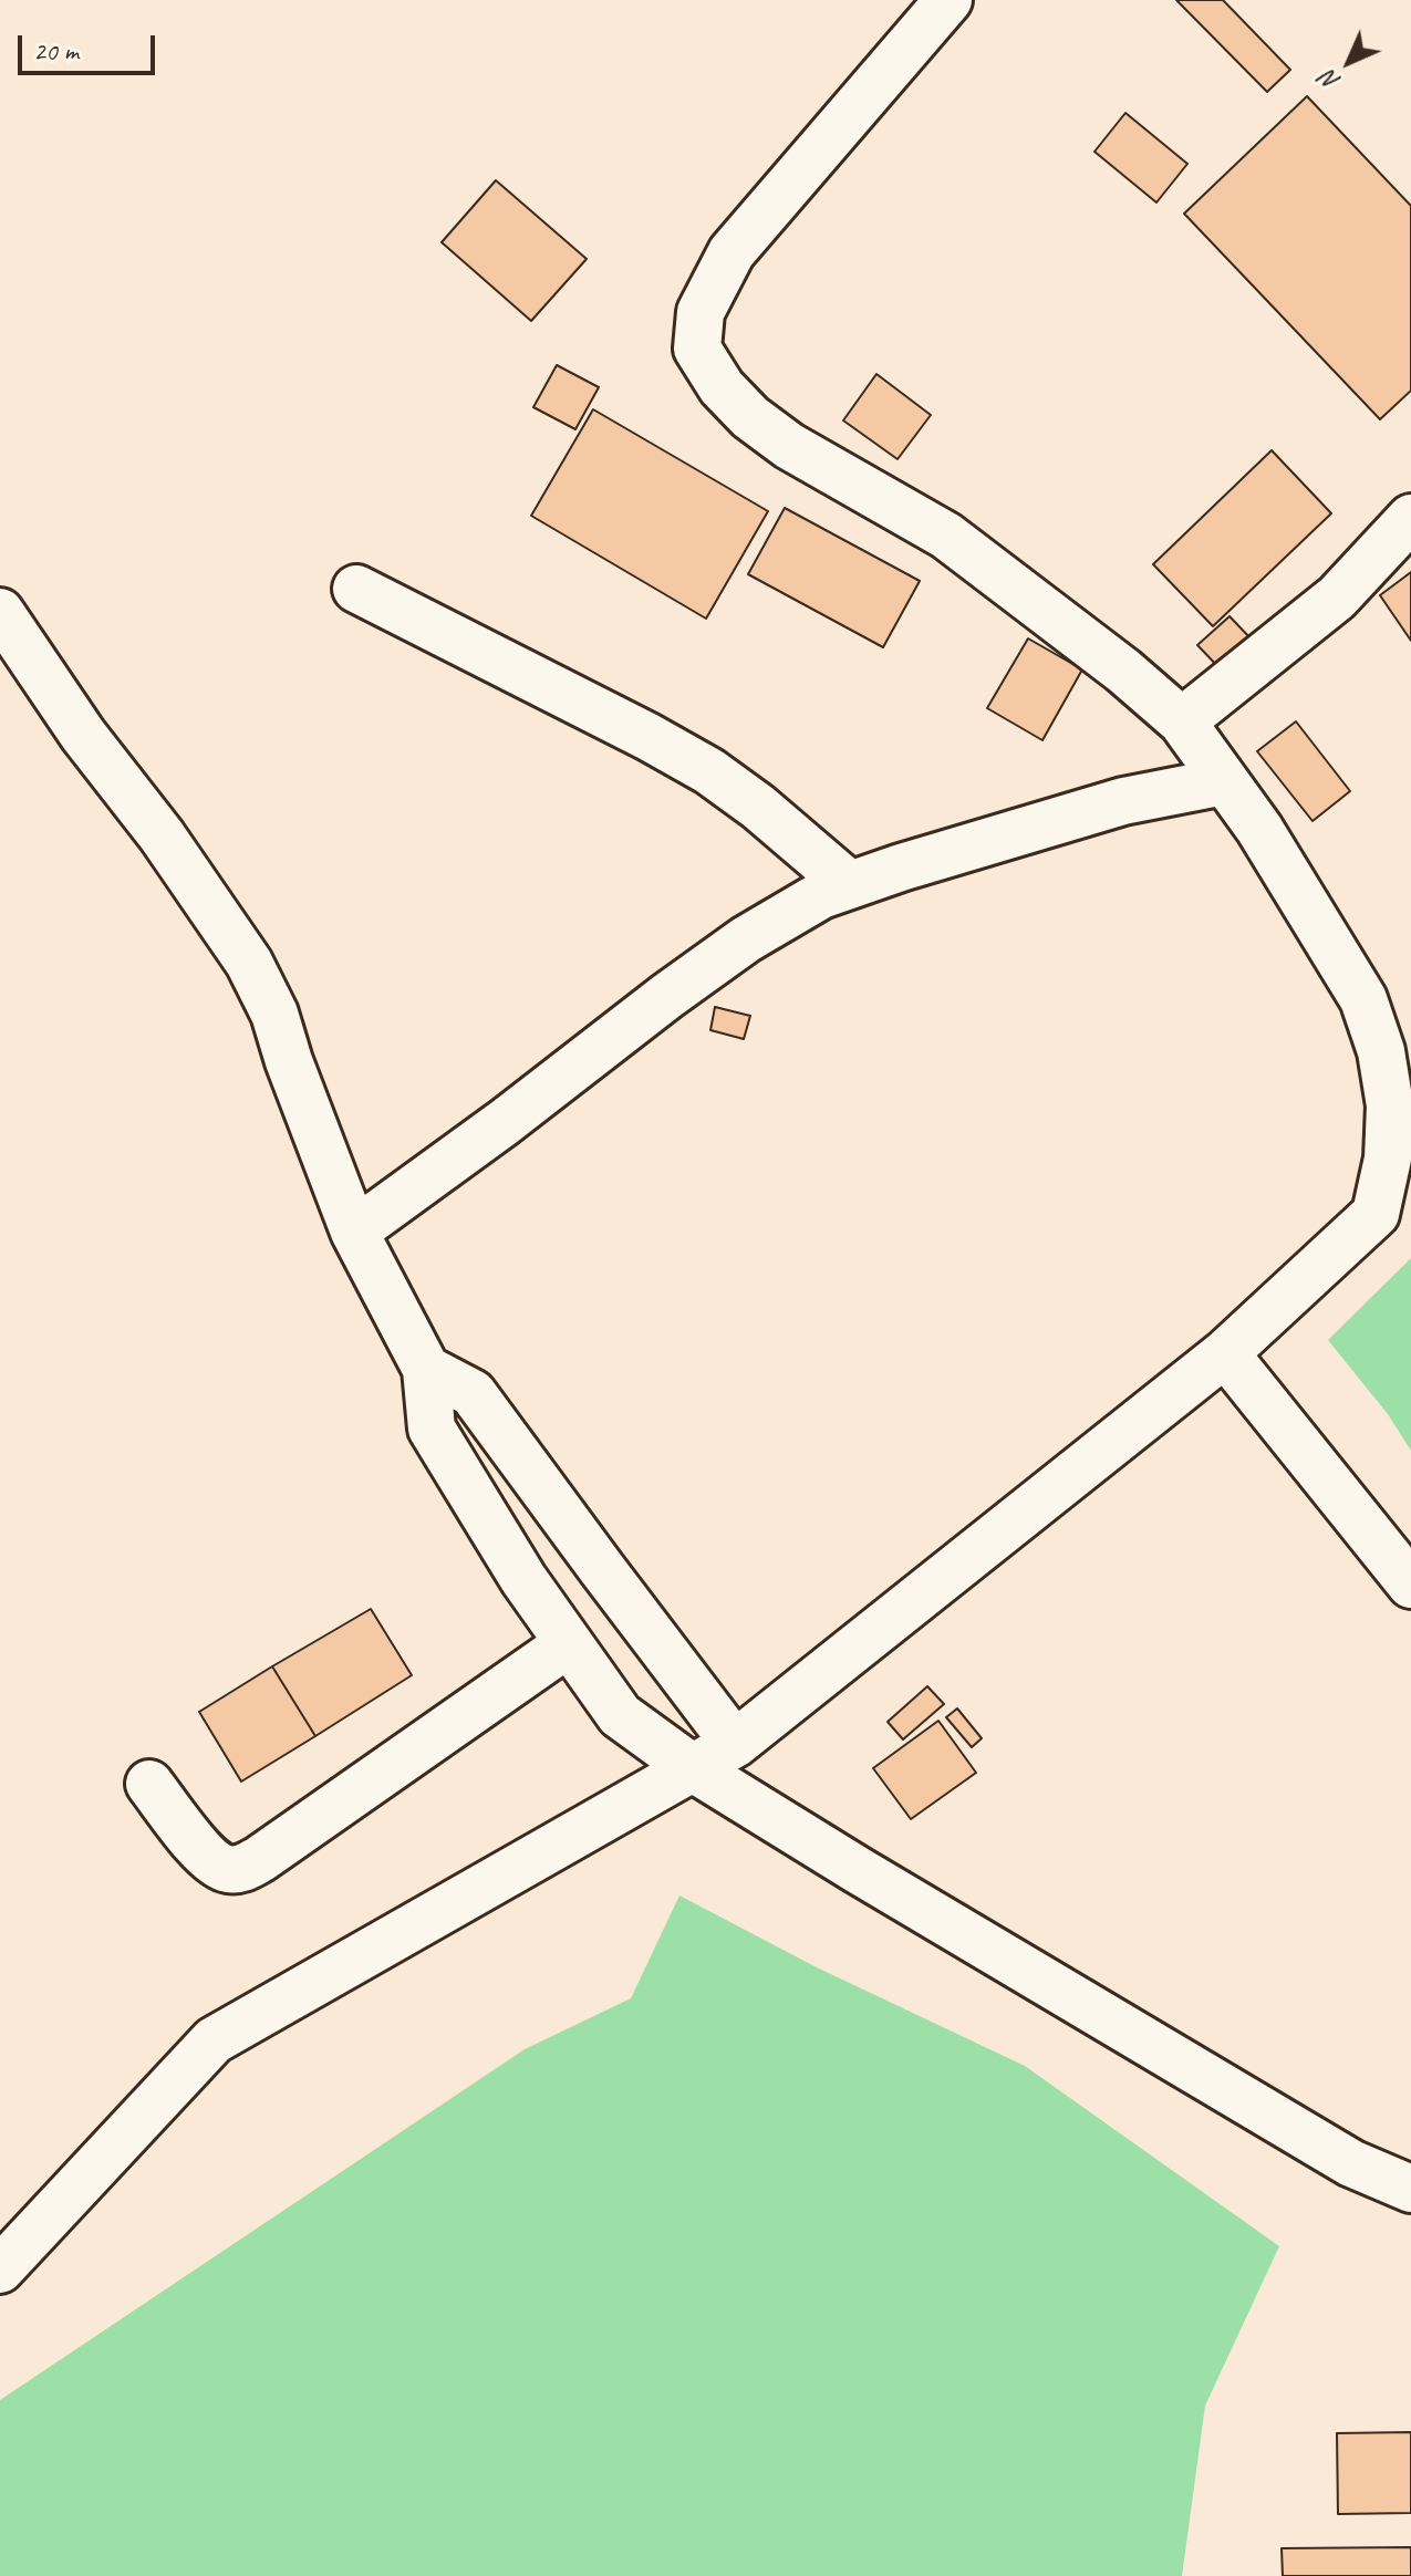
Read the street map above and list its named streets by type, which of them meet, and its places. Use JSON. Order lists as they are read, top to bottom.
{
  "scale_bar": "20 m",
  "north": "bottom left"
}
